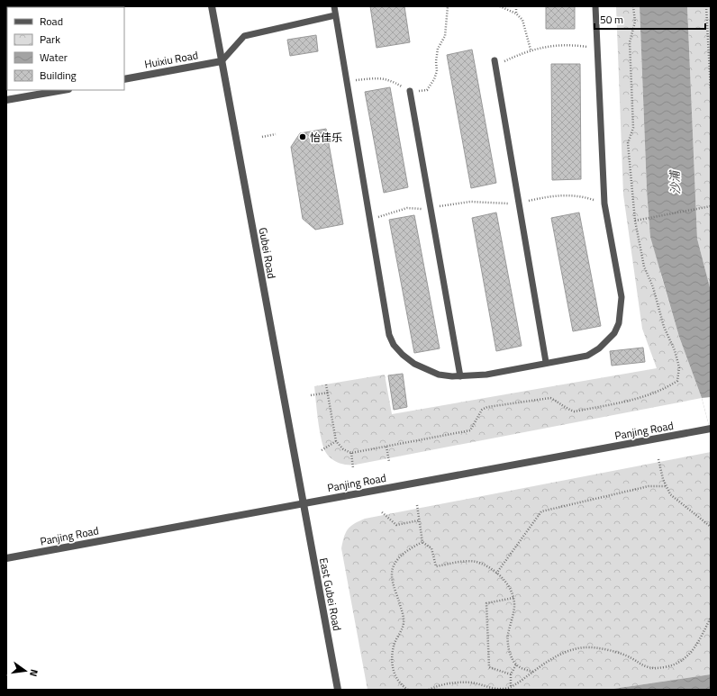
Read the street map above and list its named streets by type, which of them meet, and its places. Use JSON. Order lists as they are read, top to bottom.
{
  "streets": {
    "street": [
      "Huixiu Road",
      "Gubei Road",
      "Panjing Road",
      "East Gubei Road"
    ]
  },
  "crossings": [
    ["Huixiu Road", "Gubei Road"],
    ["Gubei Road", "Panjing Road"],
    ["Gubei Road", "East Gubei Road"],
    ["Panjing Road", "East Gubei Road"]
  ],
  "water": ["沙浦"],
  "places": ["怡佳乐"],
  "legend": [
    "Road",
    "Park",
    "Water",
    "Building"
  ],
  "scale_bar": "50 m",
  "north": "right"
}
